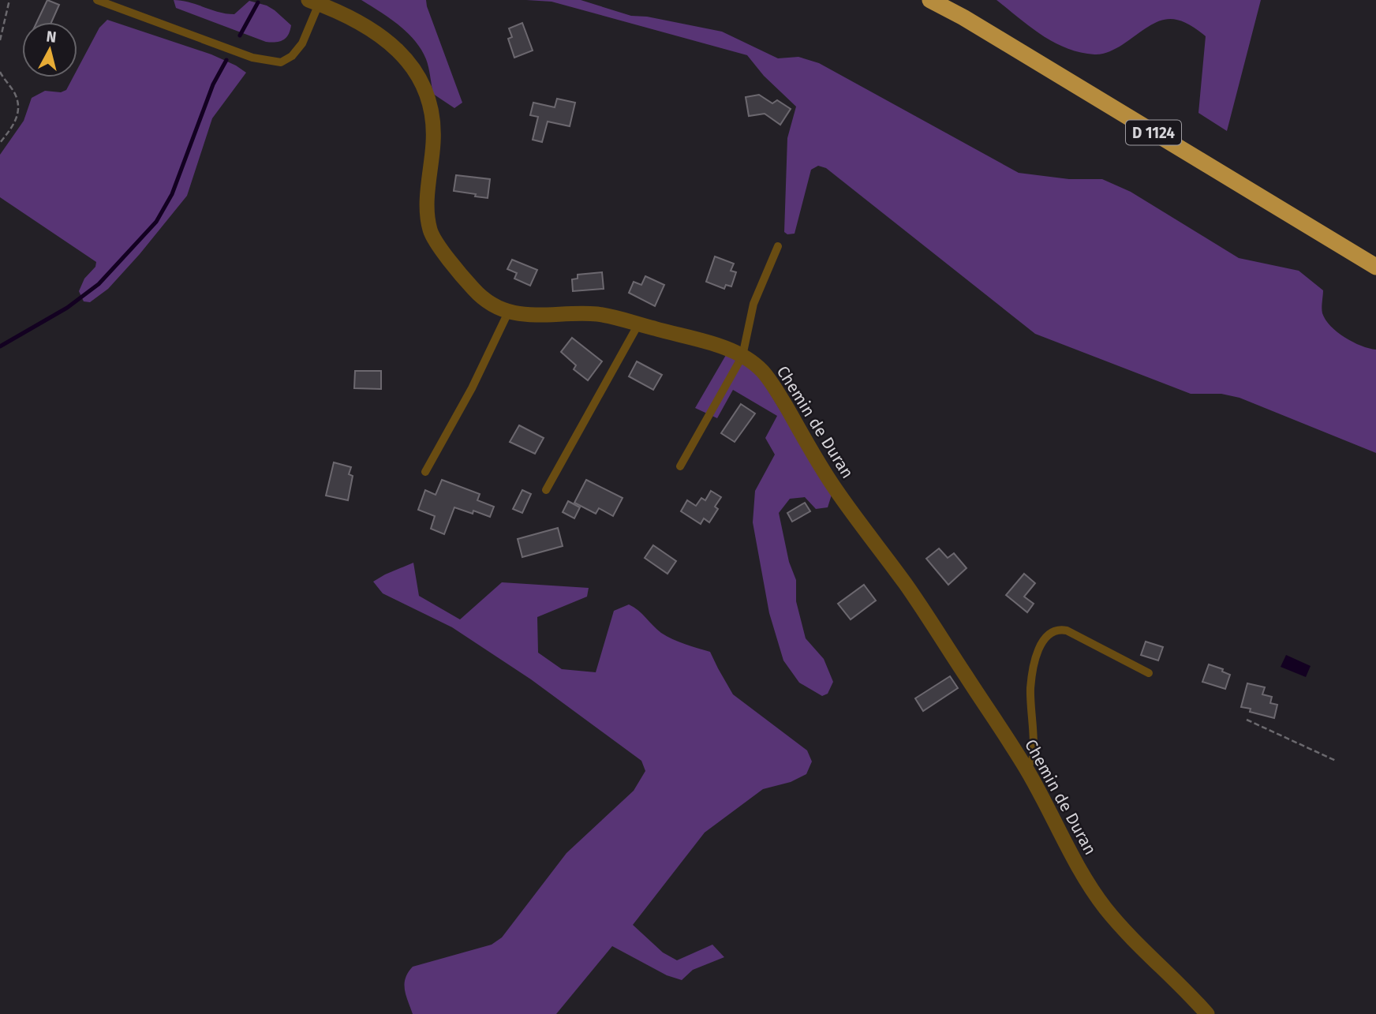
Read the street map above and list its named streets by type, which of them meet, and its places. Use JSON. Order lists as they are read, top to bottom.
{
  "streets": {
    "highway": ["D 1124"],
    "street": ["Chemin de Duran"]
  },
  "north": "top"
}
